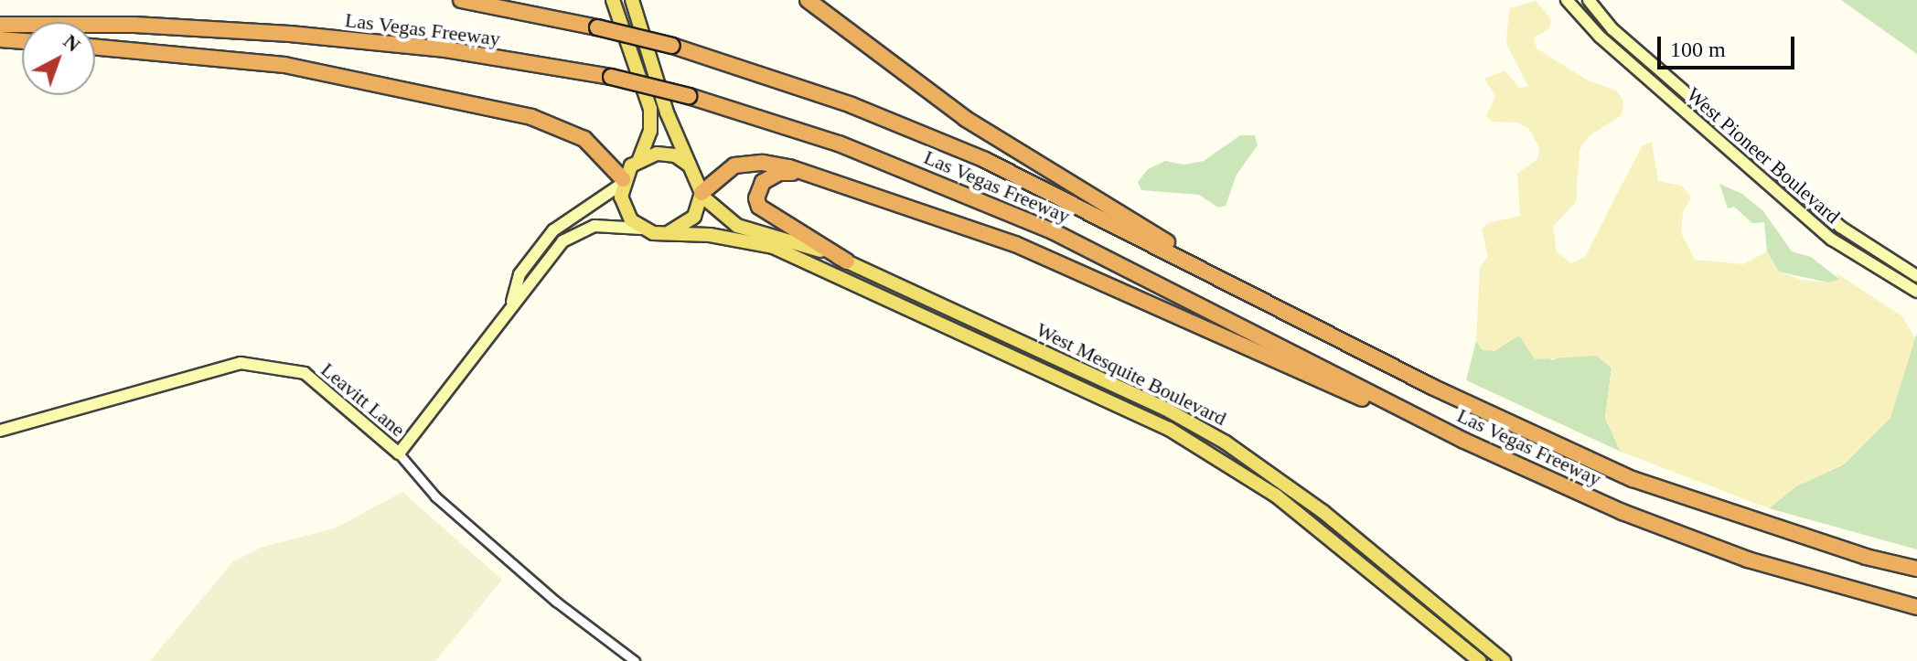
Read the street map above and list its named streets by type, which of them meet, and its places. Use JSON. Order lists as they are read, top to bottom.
{
  "streets": {
    "highway": ["Las Vegas Freeway"],
    "main road": ["West Pioneer Boulevard", "West Mesquite Boulevard", "Leavitt Lane"]
  },
  "scale_bar": "100 m",
  "north": "top right"
}
